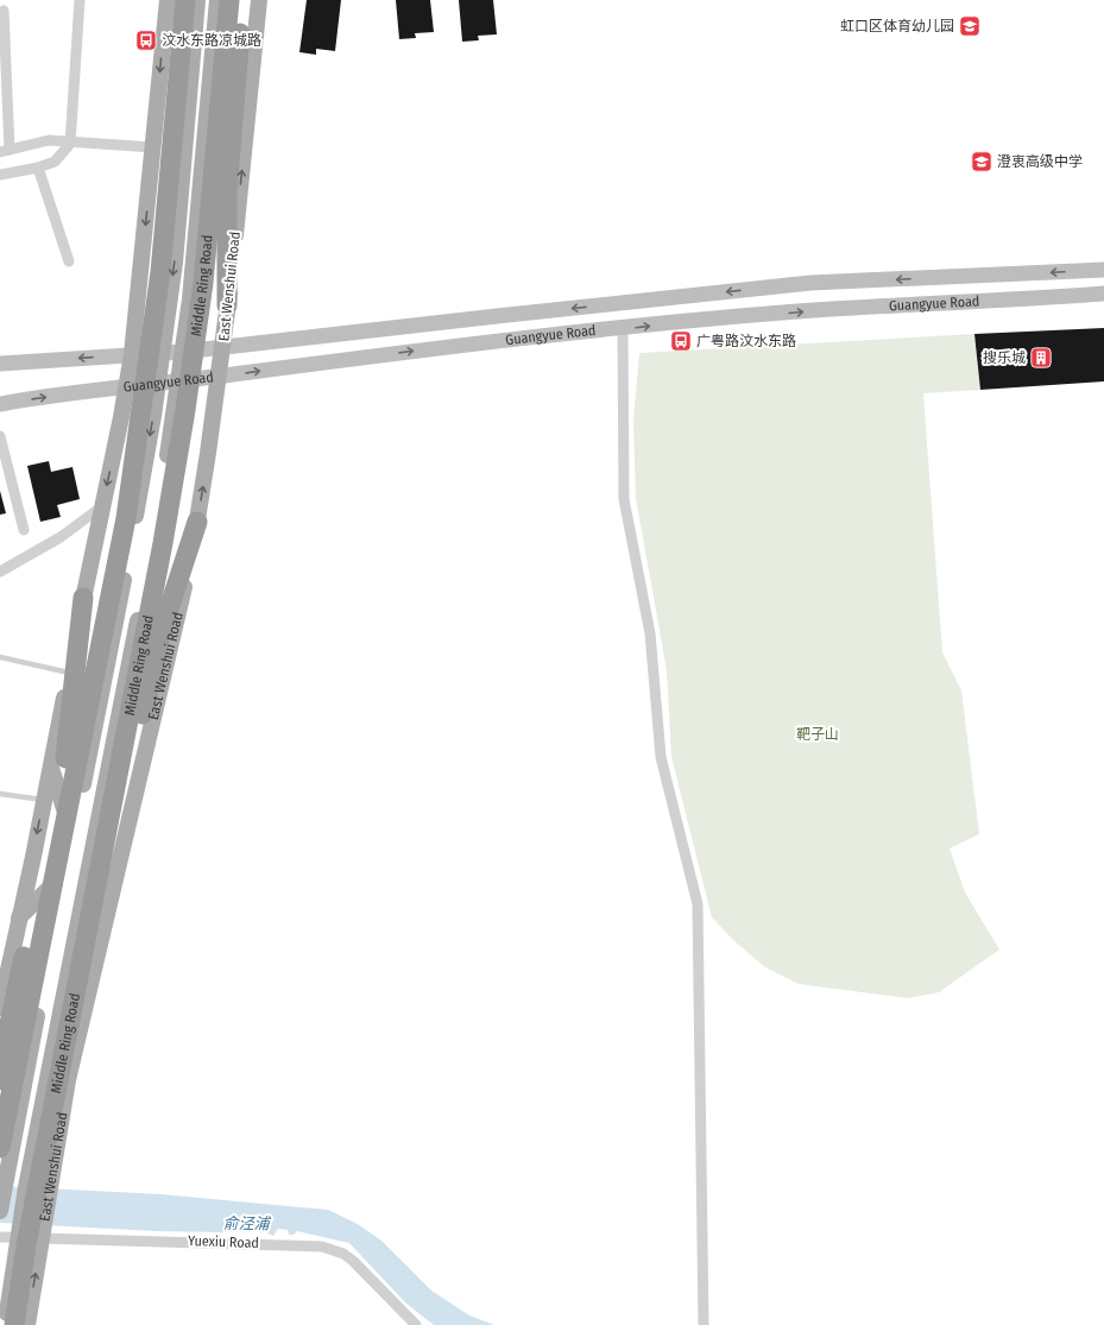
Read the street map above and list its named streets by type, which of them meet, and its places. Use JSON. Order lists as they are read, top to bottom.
{
  "streets": {
    "highway": ["Middle Ring Road"],
    "main road": ["East Wenshui Road", "Guangyue Road"],
    "street": ["Yuexiu Road"]
  },
  "crossings": [
    ["Middle Ring Road", "East Wenshui Road"],
    ["East Wenshui Road", "Guangyue Road"],
    ["East Wenshui Road", "Yuexiu Road"]
  ],
  "water": ["俞泾浦"],
  "parks": ["靶子山"],
  "places": {
    "school or university": ["虹口区体育幼儿园", "澄衷高级中学"],
    "bus stop": ["汶水东路凉城路", "广粤路汶水东路"],
    "building": ["搜乐城"]
  }
}
